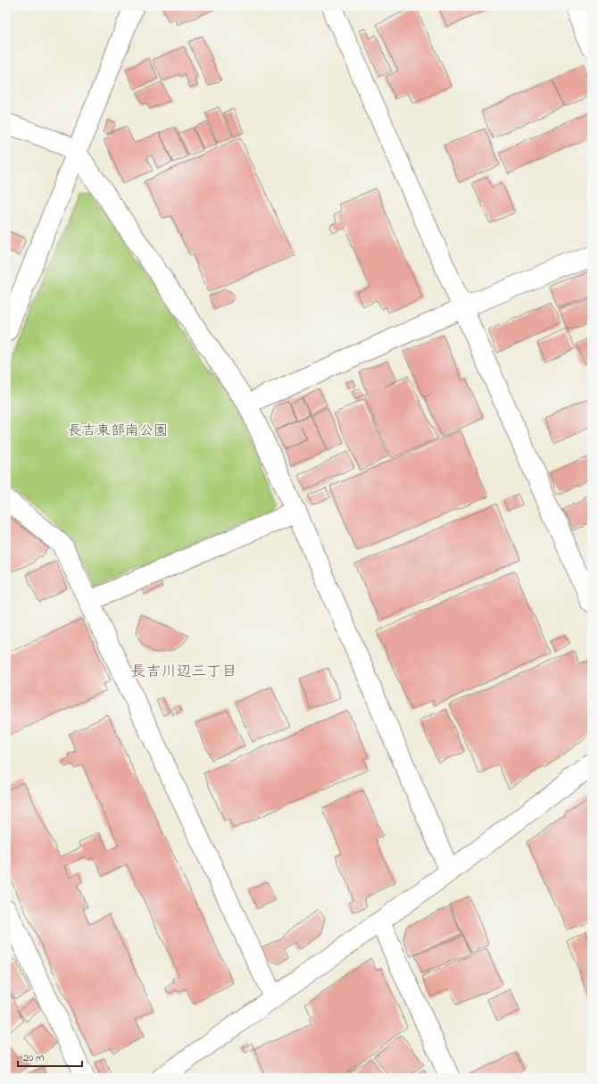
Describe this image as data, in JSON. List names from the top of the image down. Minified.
{"districts":["長吉川辺三丁目"],"parks":["長吉東部南公園"],"scale_bar":"20 m"}
